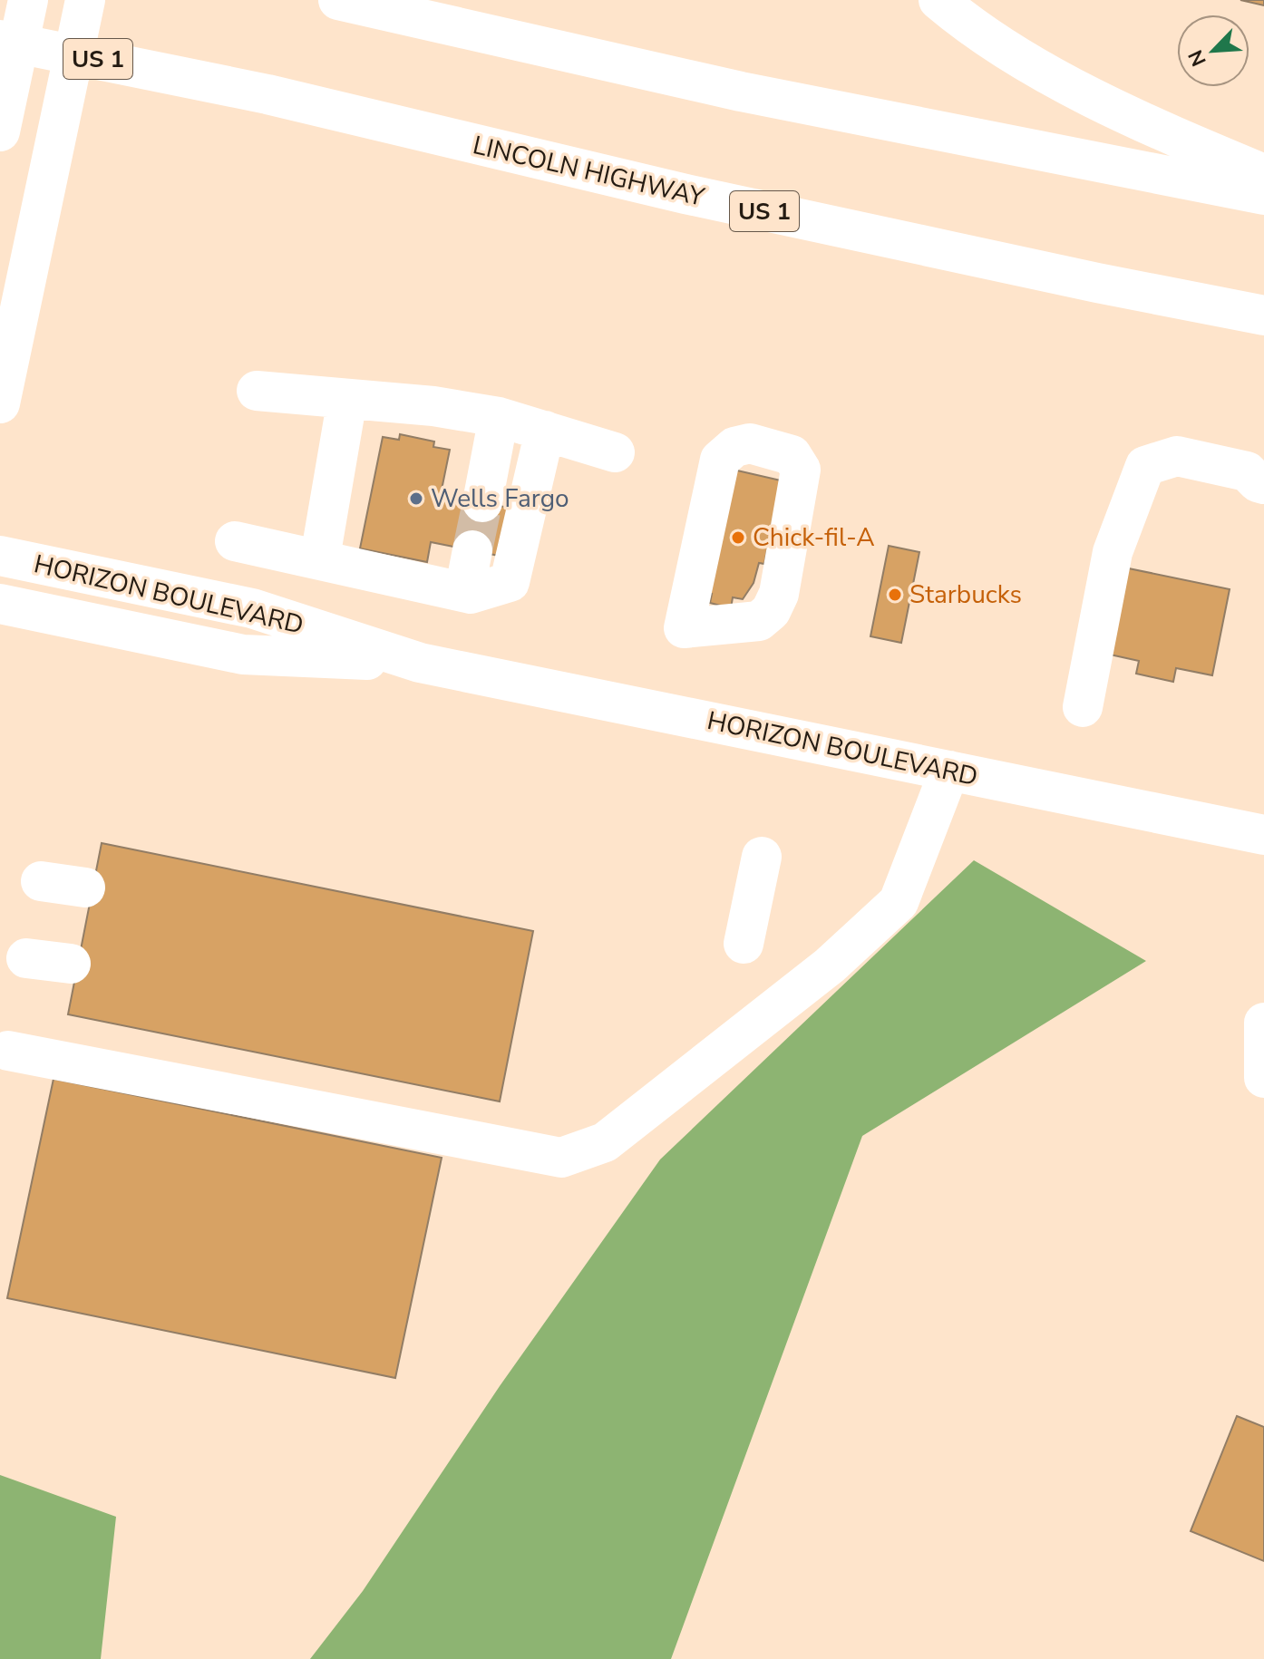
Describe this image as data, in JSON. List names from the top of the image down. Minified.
{"streets":{"main road":["US 1","LINCOLN HIGHWAY","HORIZON BOULEVARD"]},"places":["Wells Fargo","Chick-fil-A","Starbucks"],"north":"bottom left"}
